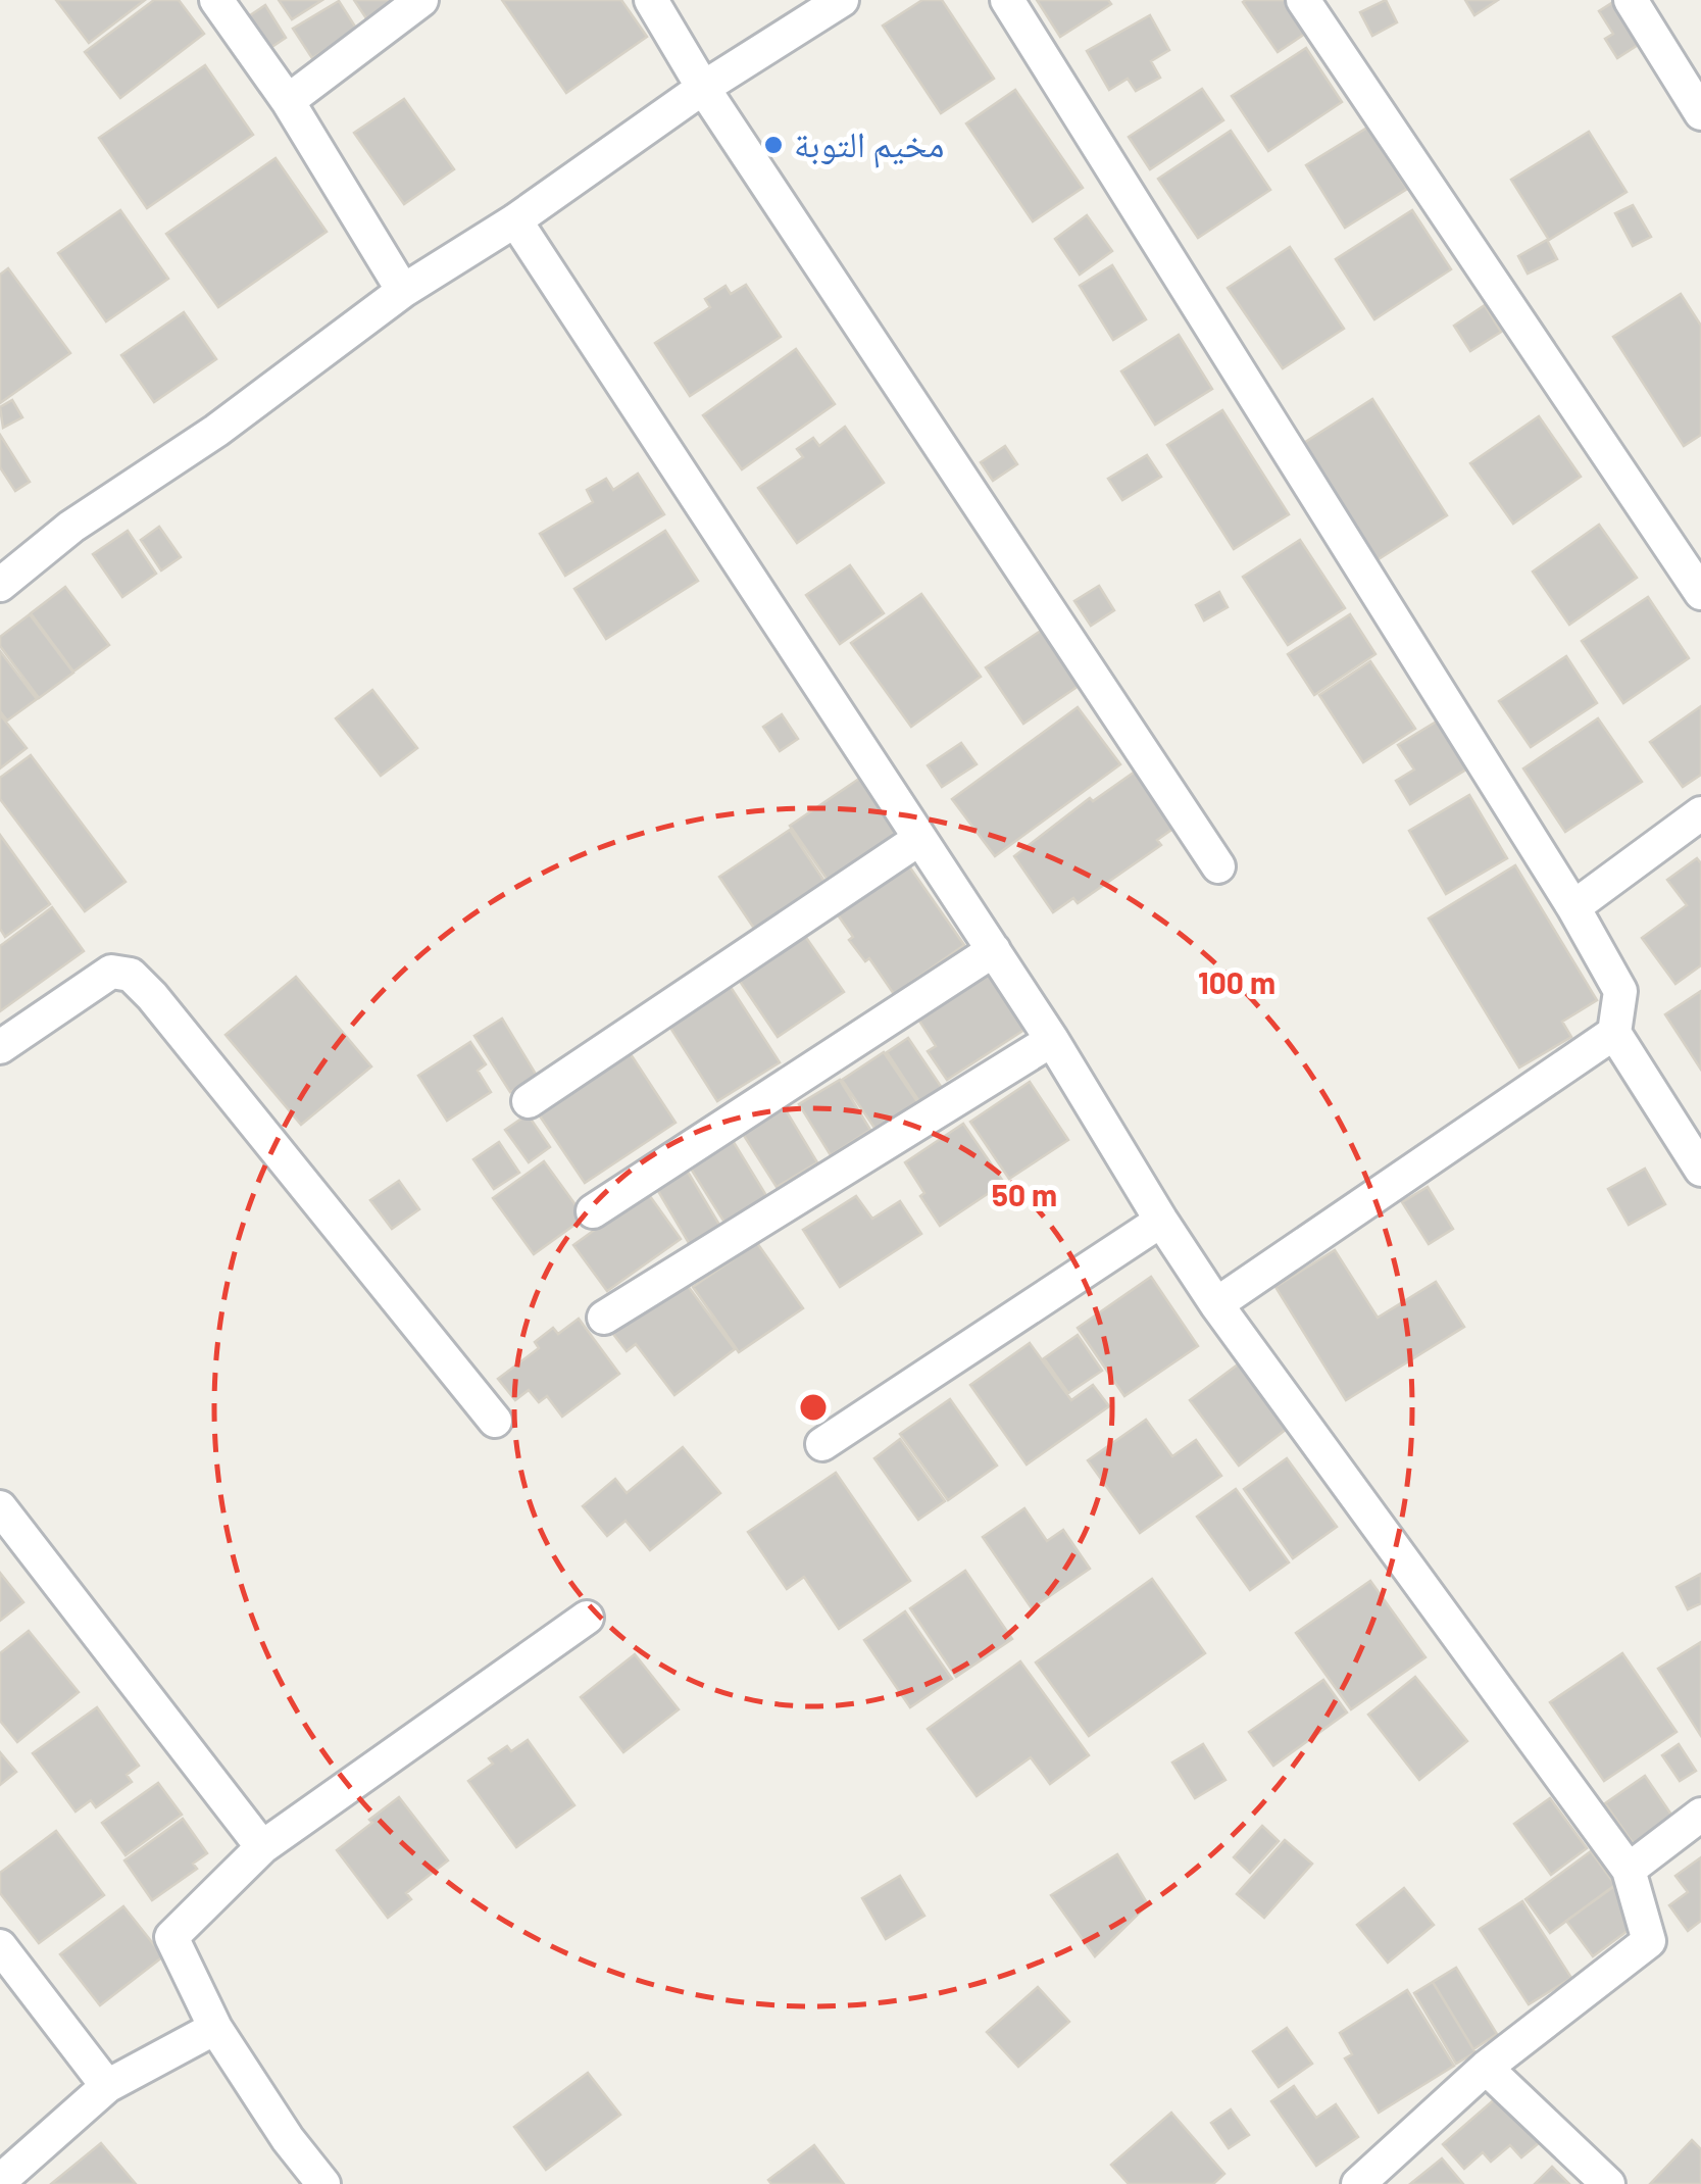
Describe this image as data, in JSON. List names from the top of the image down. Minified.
{"places":["مخيم التوبة"],"rings":["100 m","50 m"]}
